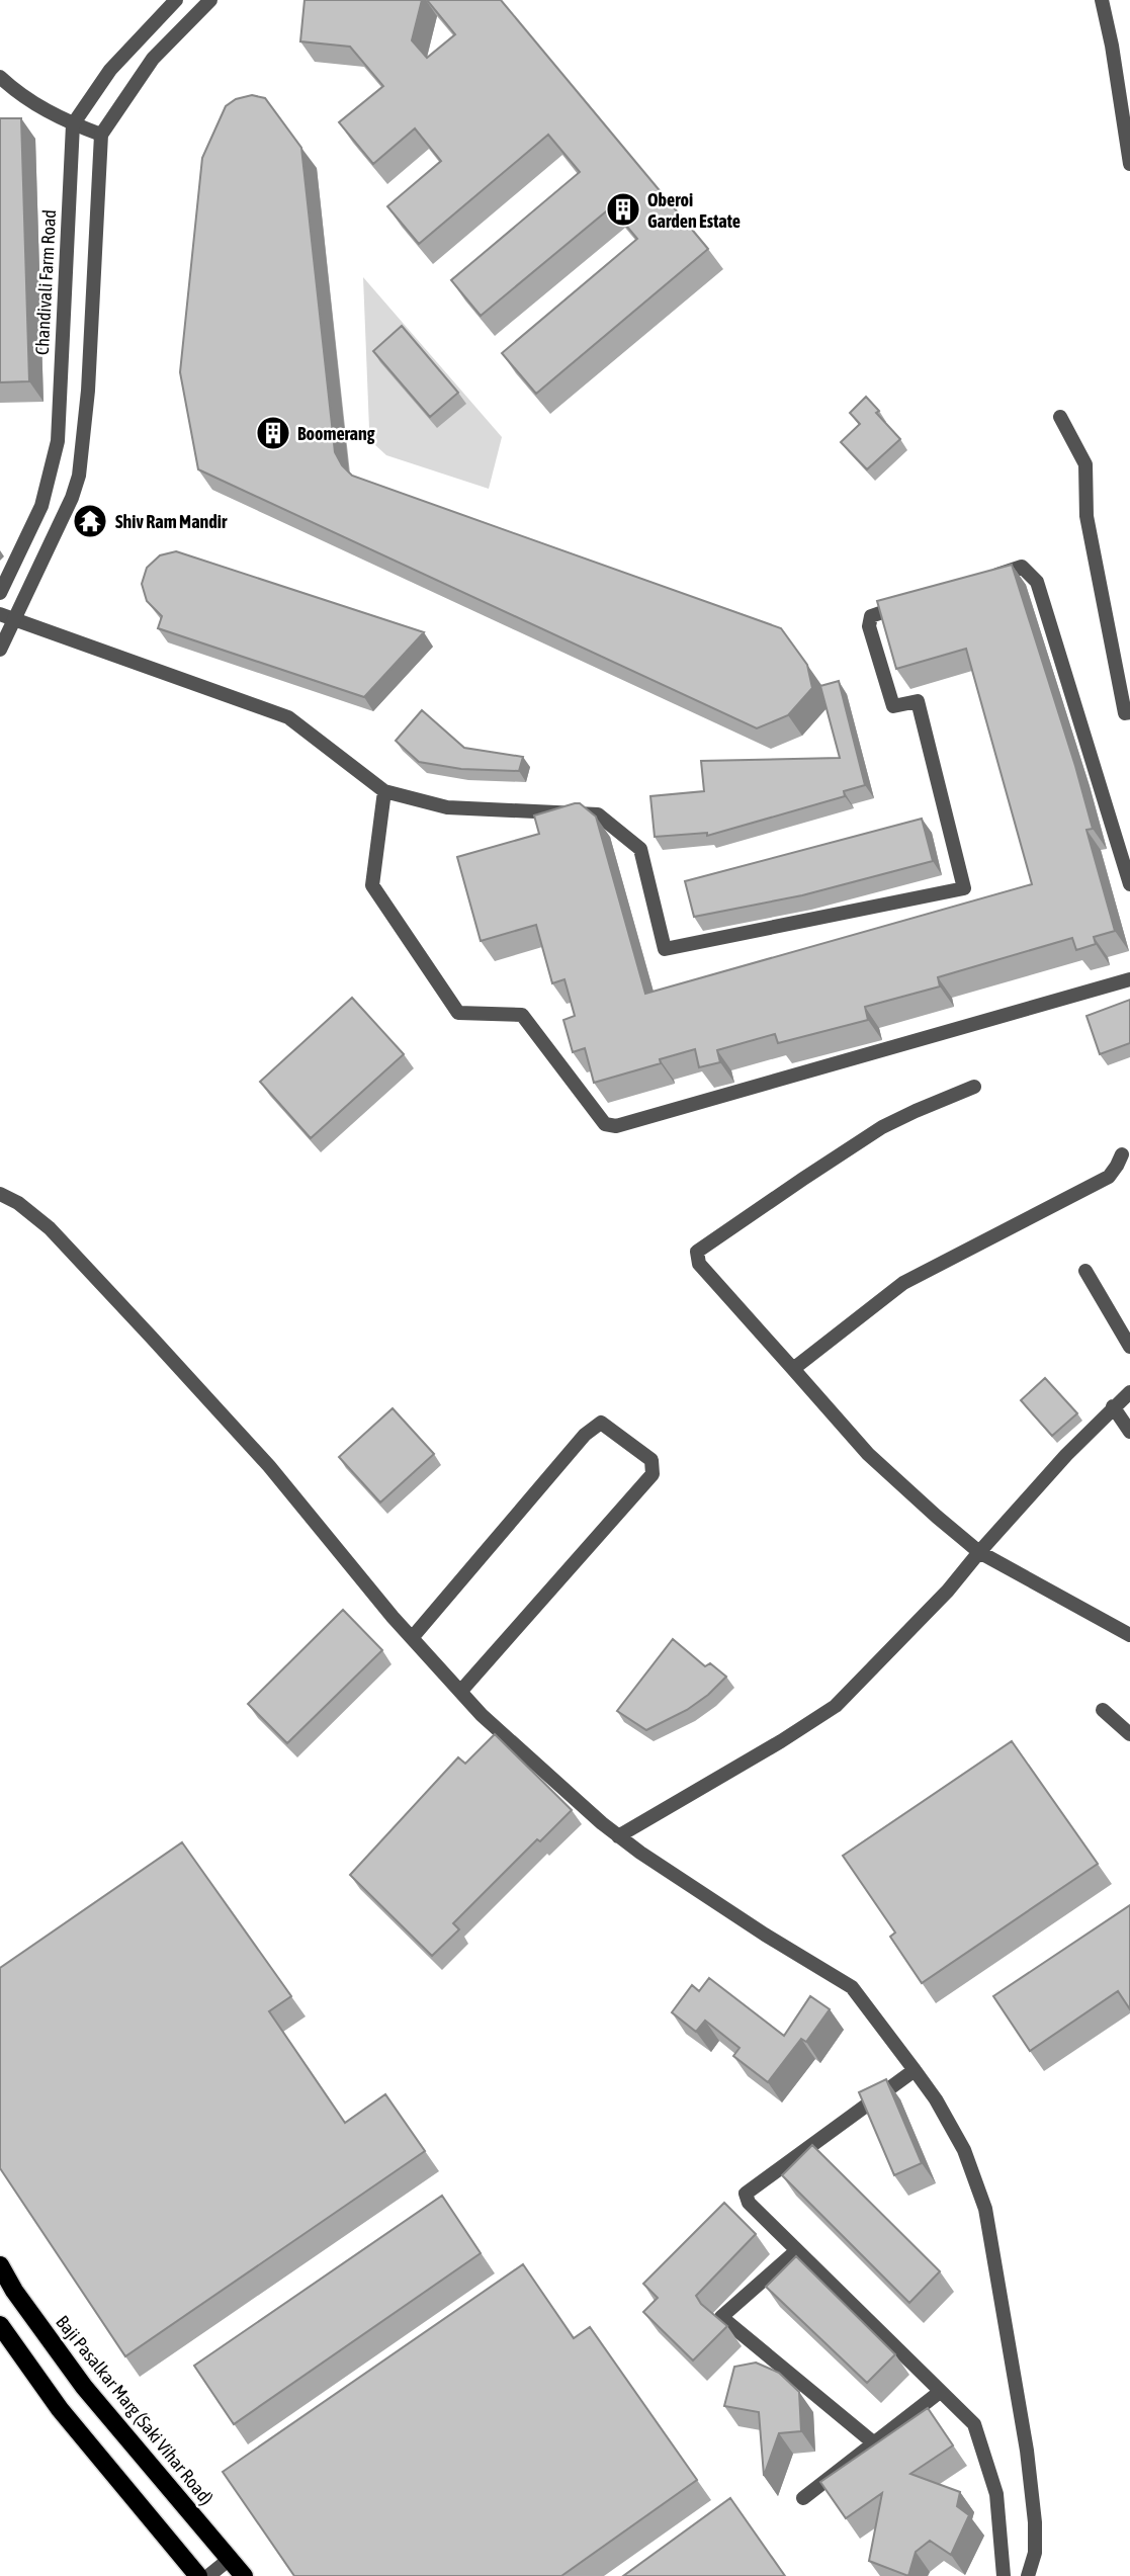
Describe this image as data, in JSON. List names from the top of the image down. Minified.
{"streets":{"main road":["Baji Pasalkar Marg (Saki Vihar Road)"],"street":["Chandivali Farm Road"]},"places":{"building":["Oberoi Garden Estate","Boomerang"],"temple":["Shiv Ram Mandir"]}}
